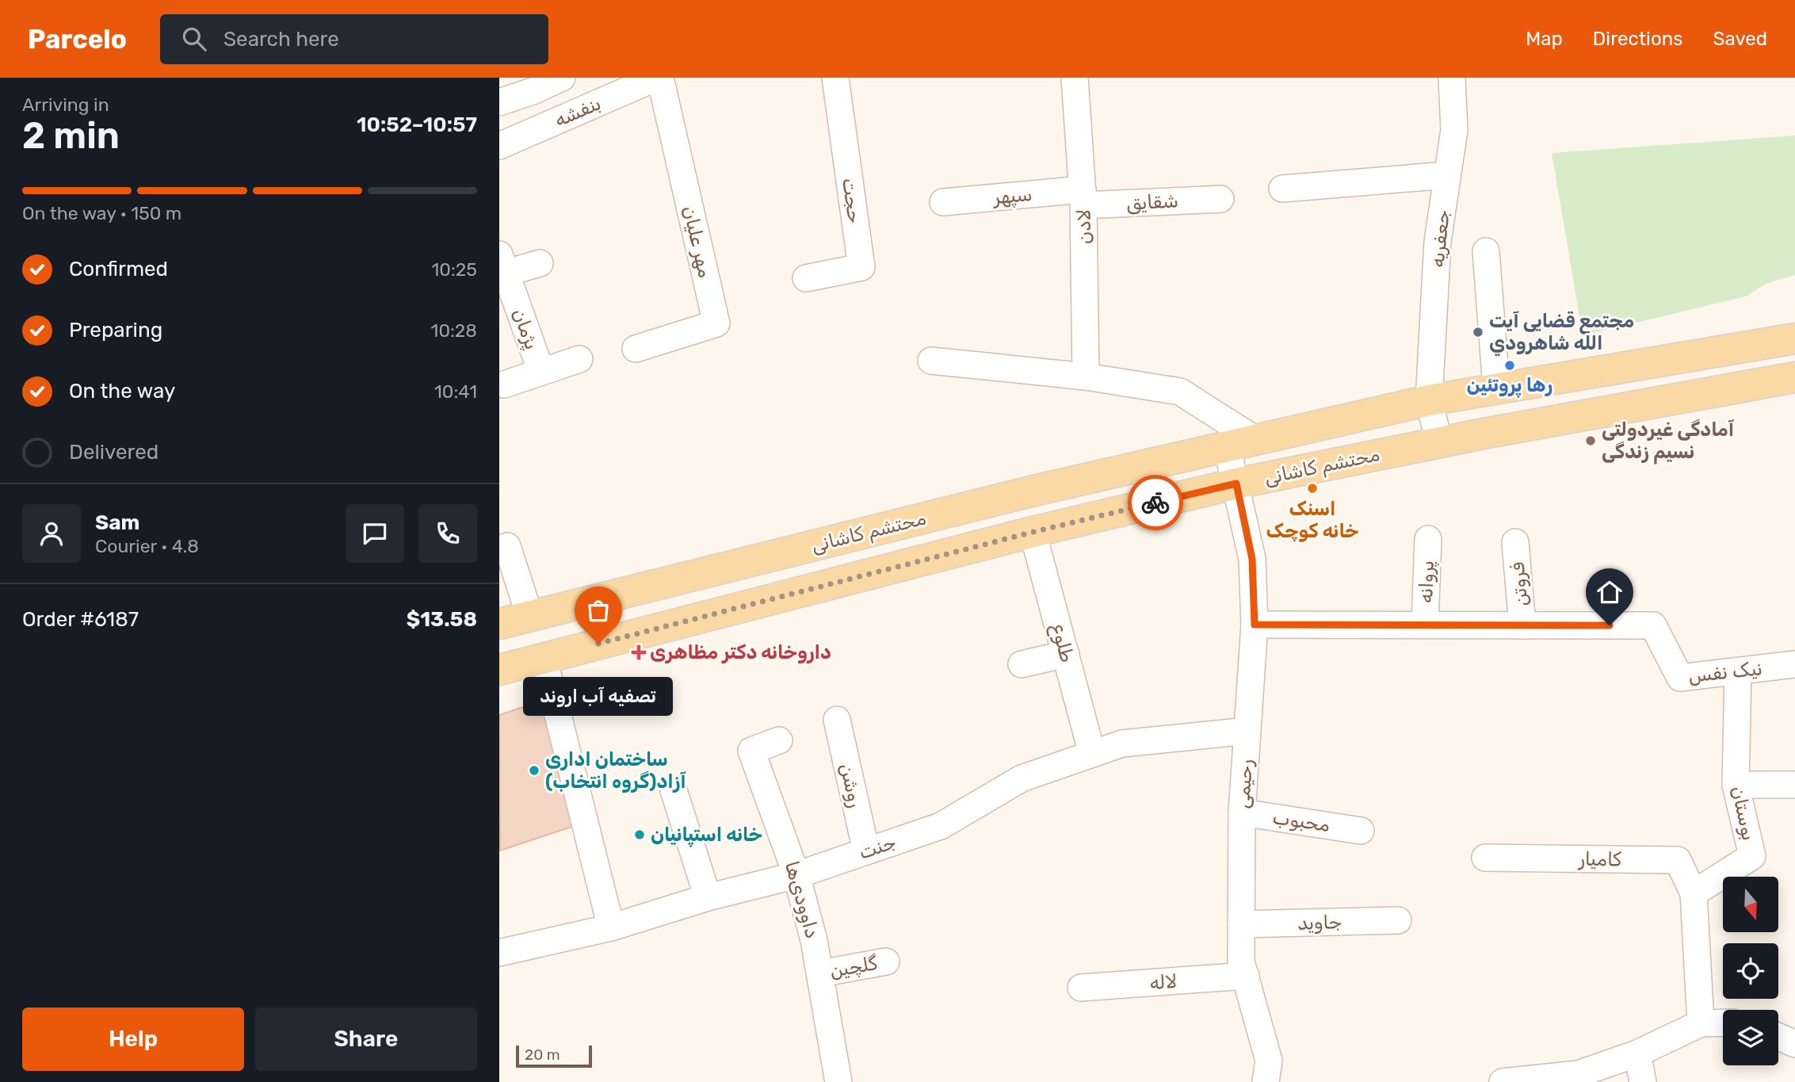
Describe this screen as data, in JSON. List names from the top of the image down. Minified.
{"streets":{"main road":["محتشم کاشانی"],"street":["بنفشه","سپهر","حجت","شقایق","لادن","جعفریه","مهر علیان","پژمان","پروانه","فروتن","طلوع","نیک نفس","رحیمی","روشن","بوستان","محبوب","جنت","کامیار","داوودی‌ها","جاوید","گلچین","لاله"]},"crossings":[["بنفشه","مهر علیان"],["سپهر","شقایق"],["سپهر","لادن"],["شقایق","لادن"],["جعفریه","محتشم کاشانی"],["محتشم کاشانی","طلوع"],["محتشم کاشانی","رحیمی"],["پروانه","نیک نفس"],["فروتن","نیک نفس"],["طلوع","جنت"],["نیک نفس","رحیمی"],["نیک نفس","بوستان"],["رحیمی","محبوب"],["رحیمی","جنت"],["رحیمی","جاوید"],["رحیمی","لاله"],["روشن","جنت"],["بوستان","کامیار"],["جنت","داوودی‌ها"],["داوودی‌ها","گلچین"]],"places":{"other":["مجتمع قضایی آیت الله شاهرودي","رها پروتئین","آمادگی غیردولتی نسیم زندگی","اسنک خانه کوچک","تصفیه آب اروند","ساختمان اداری آزاد(گروه انتخاب)","خانه استپانیان"],"health":["داروخانه دکتر مظاهری"]},"scale_bar":"20 m","north":"bottom","page":{"header":"Parcelo","search":"Search here","nav":["Map","Directions","Saved"],"heading":["2 min","Arriving in","10:52–10:57"],"panel":["Sam","Courier · 4.8","Order #6187","$13.58"],"bar":"On the way · 150 m","list":[["Confirmed","10:25"],["Preparing","10:28"],["On the way","10:41"],"Delivered"],"bubble":"تصفیه آب اروند","buttons":["Help","Share"],"scale":"20 m"}}
